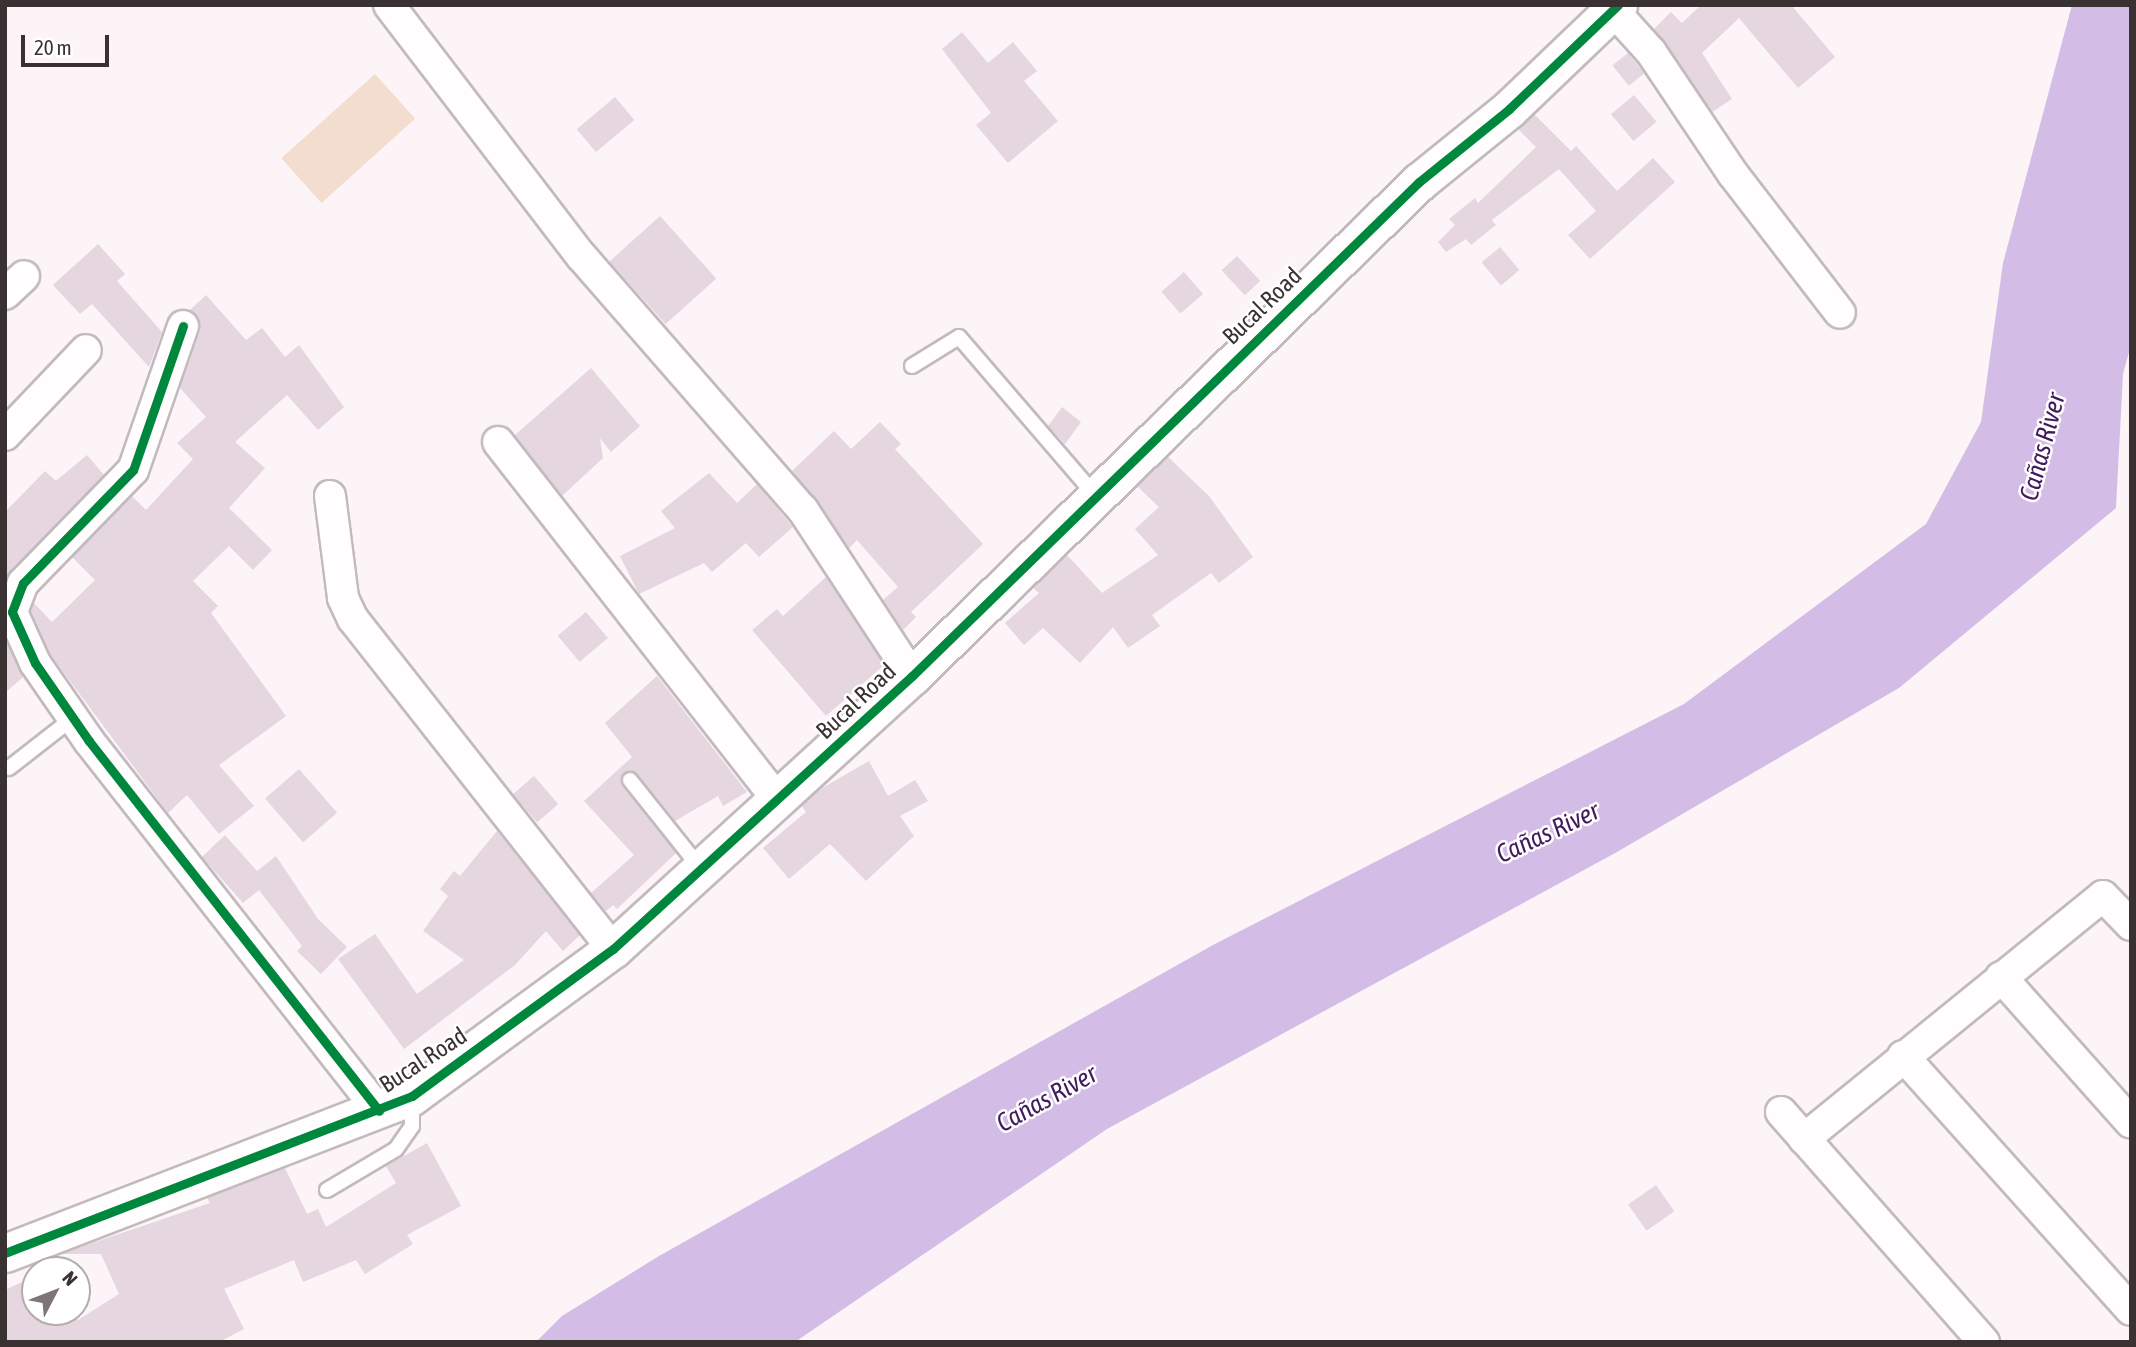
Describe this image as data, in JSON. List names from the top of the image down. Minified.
{"streets":{"street":["Bucal Road"]},"water":["Cañas River"],"scale_bar":"20 m","north":"top right"}
